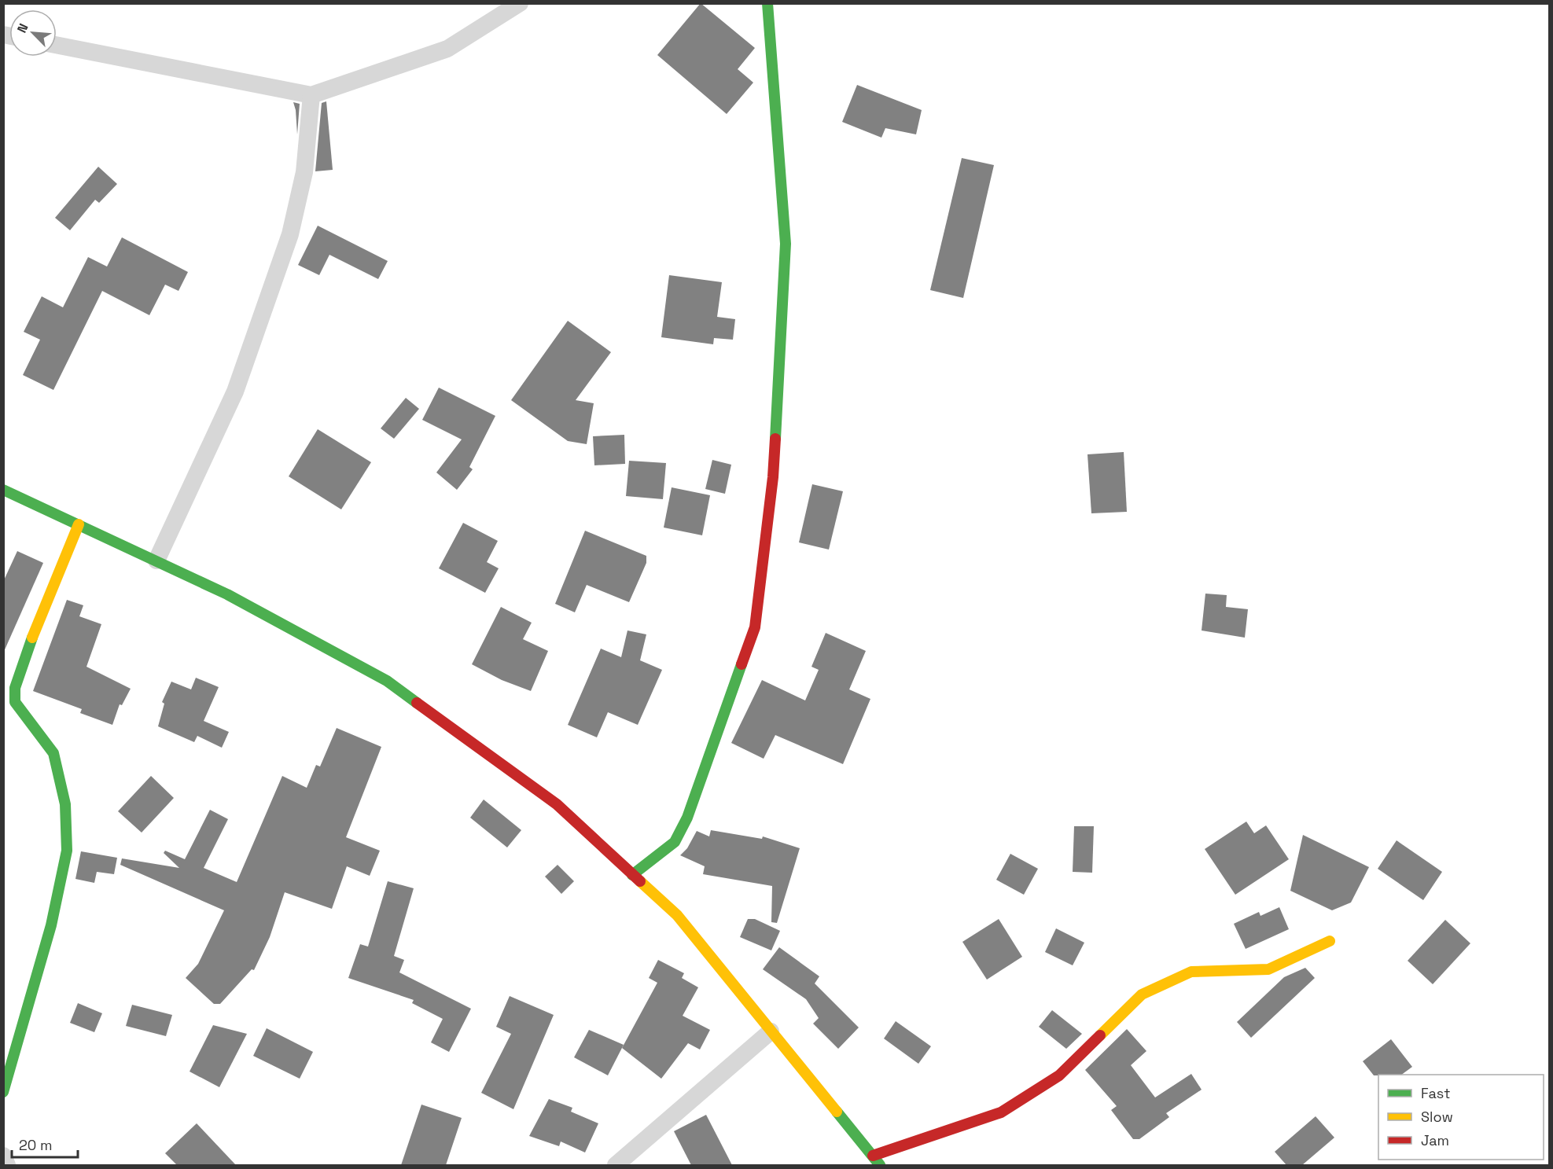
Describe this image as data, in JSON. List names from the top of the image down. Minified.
{"legend":["Fast","Slow","Jam"],"scale_bar":"20 m","north":"top left"}
